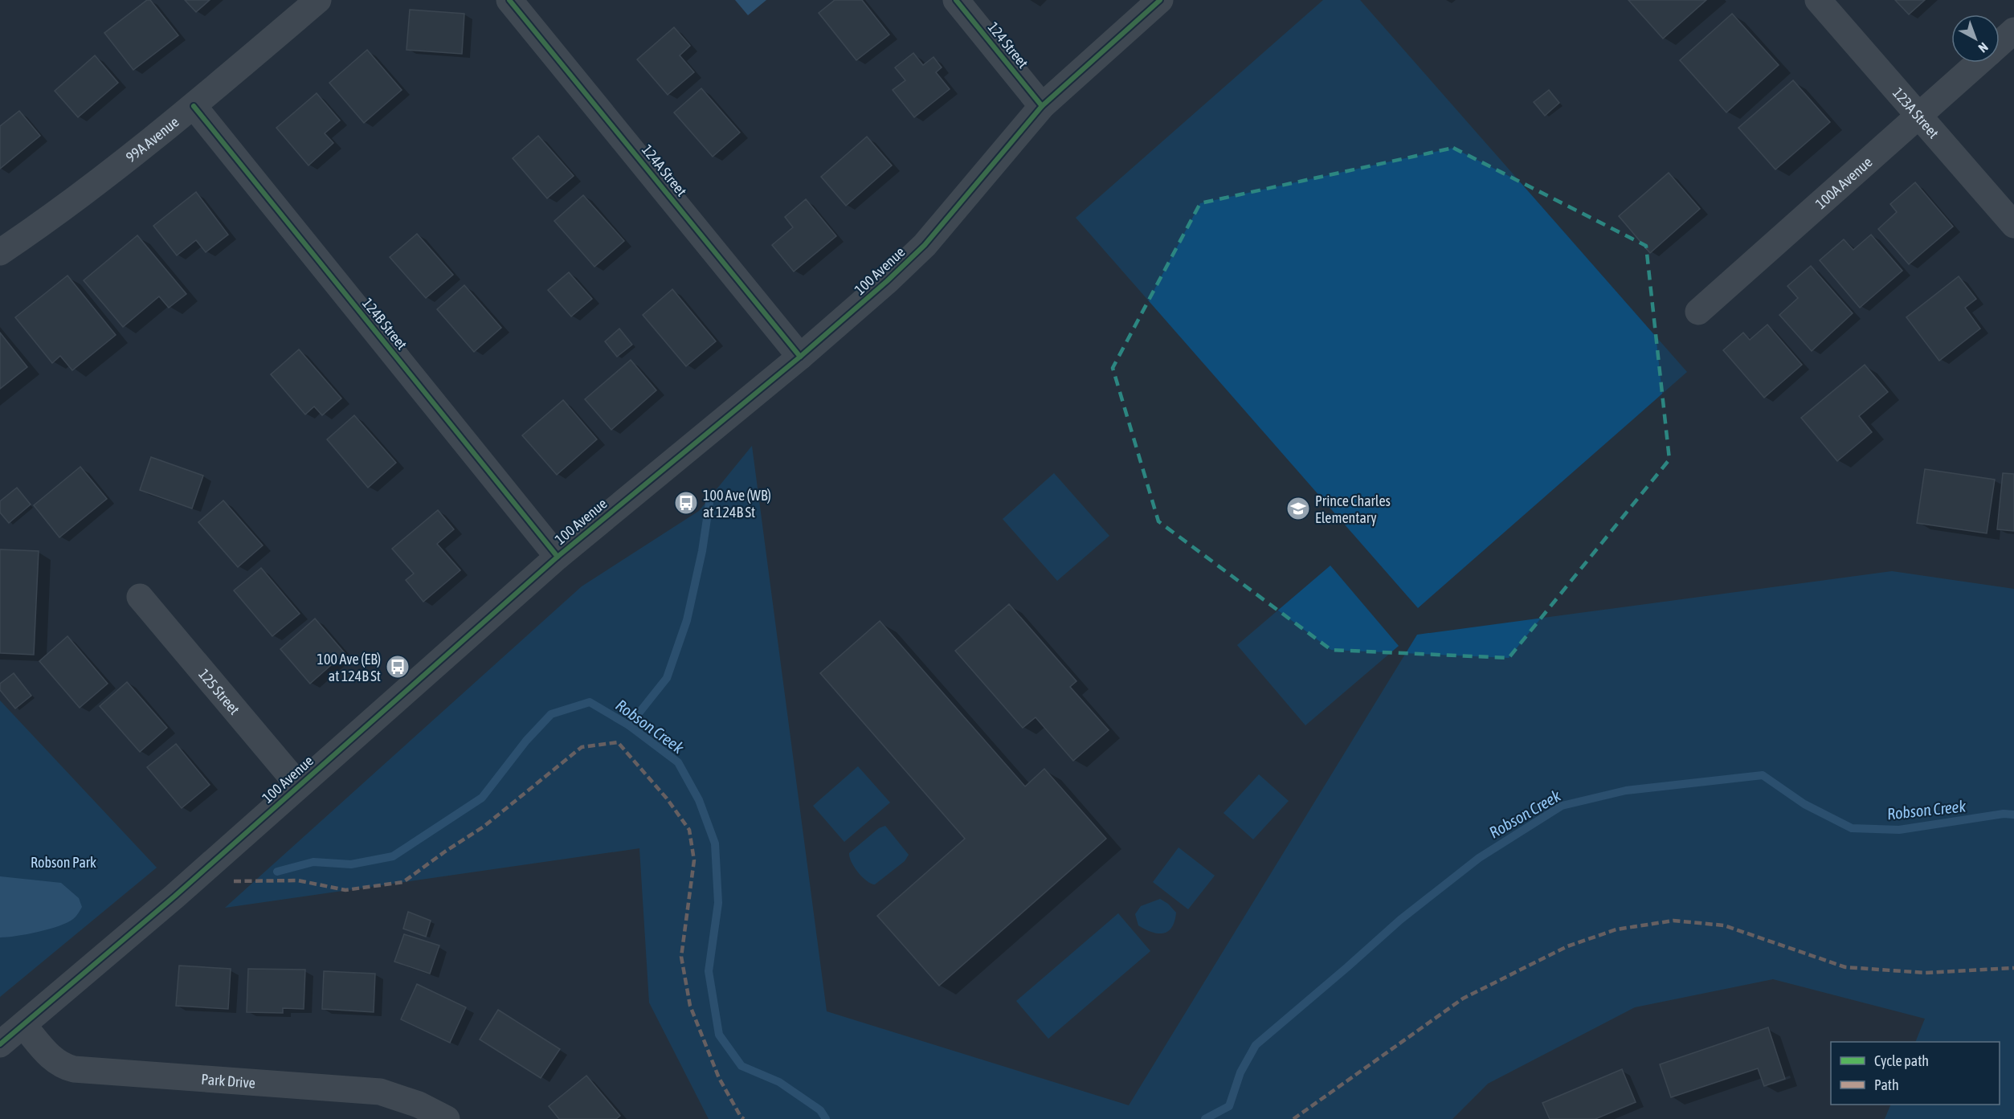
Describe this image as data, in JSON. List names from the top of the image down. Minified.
{"streets":{"street":["124 Street","123A Street","99A Avenue","124A Street","100A Avenue","100 Avenue","124B Street","125 Street","Park Drive"]},"crossings":[["124 Street","100 Avenue"],["123A Street","100A Avenue"],["99A Avenue","124B Street"],["124A Street","100 Avenue"],["100 Avenue","124B Street"],["100 Avenue","125 Street"],["100 Avenue","Park Drive"]],"water":["Robson Creek"],"parks":["Robson Park"],"places":{"bus stop":["100 Ave (WB) at 124B St","100 Ave (EB) at 124B St"],"school or university":["Prince Charles Elementary"]},"legend":["Cycle path","Path"],"north":"bottom right"}
